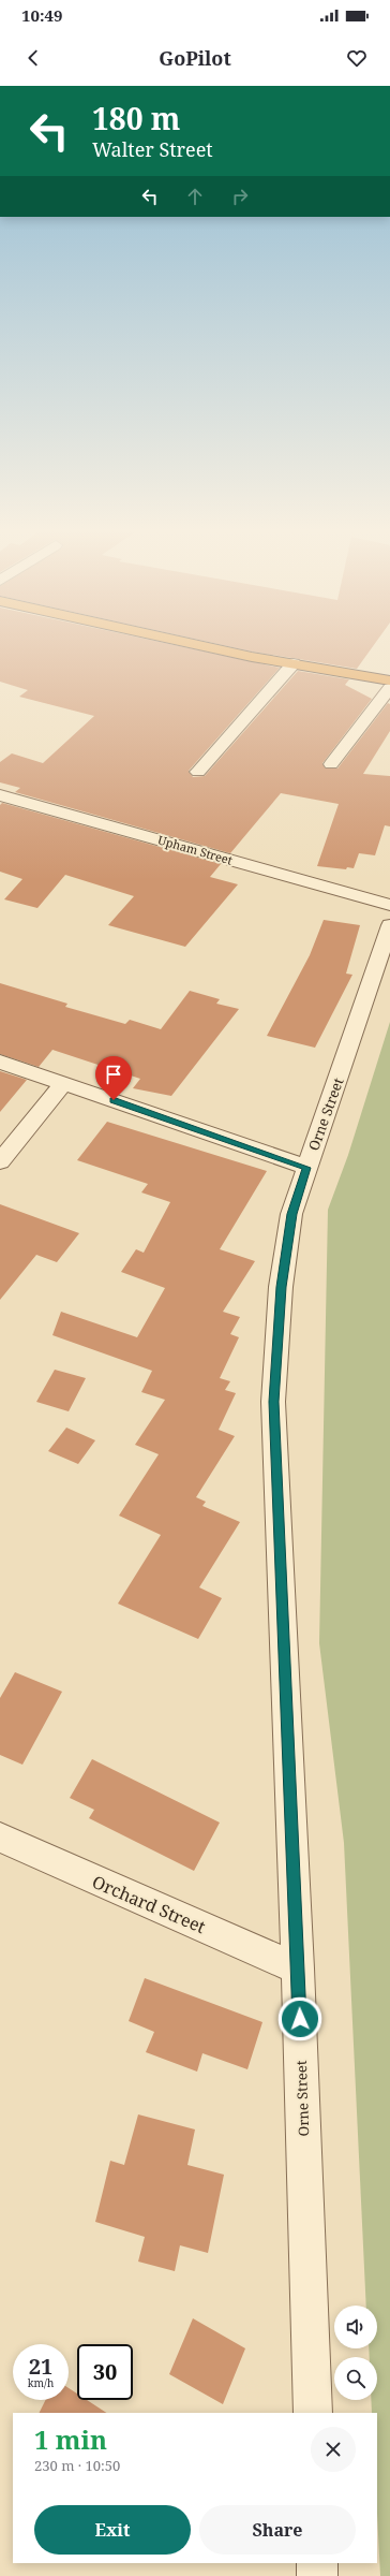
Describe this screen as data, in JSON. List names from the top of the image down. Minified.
{"streets":{"street":["Upham Street","Orne Street","Orchard Street"]},"crossings":[["Orne Street","Orchard Street"]],"page":{"status":"10:49","header":"GoPilot","turn":["180 m","Walter Street"],"speed":"21 km/h","limit":"30","heading":["1 min","230 m · 10:50"],"buttons":["Exit","Share"]}}
